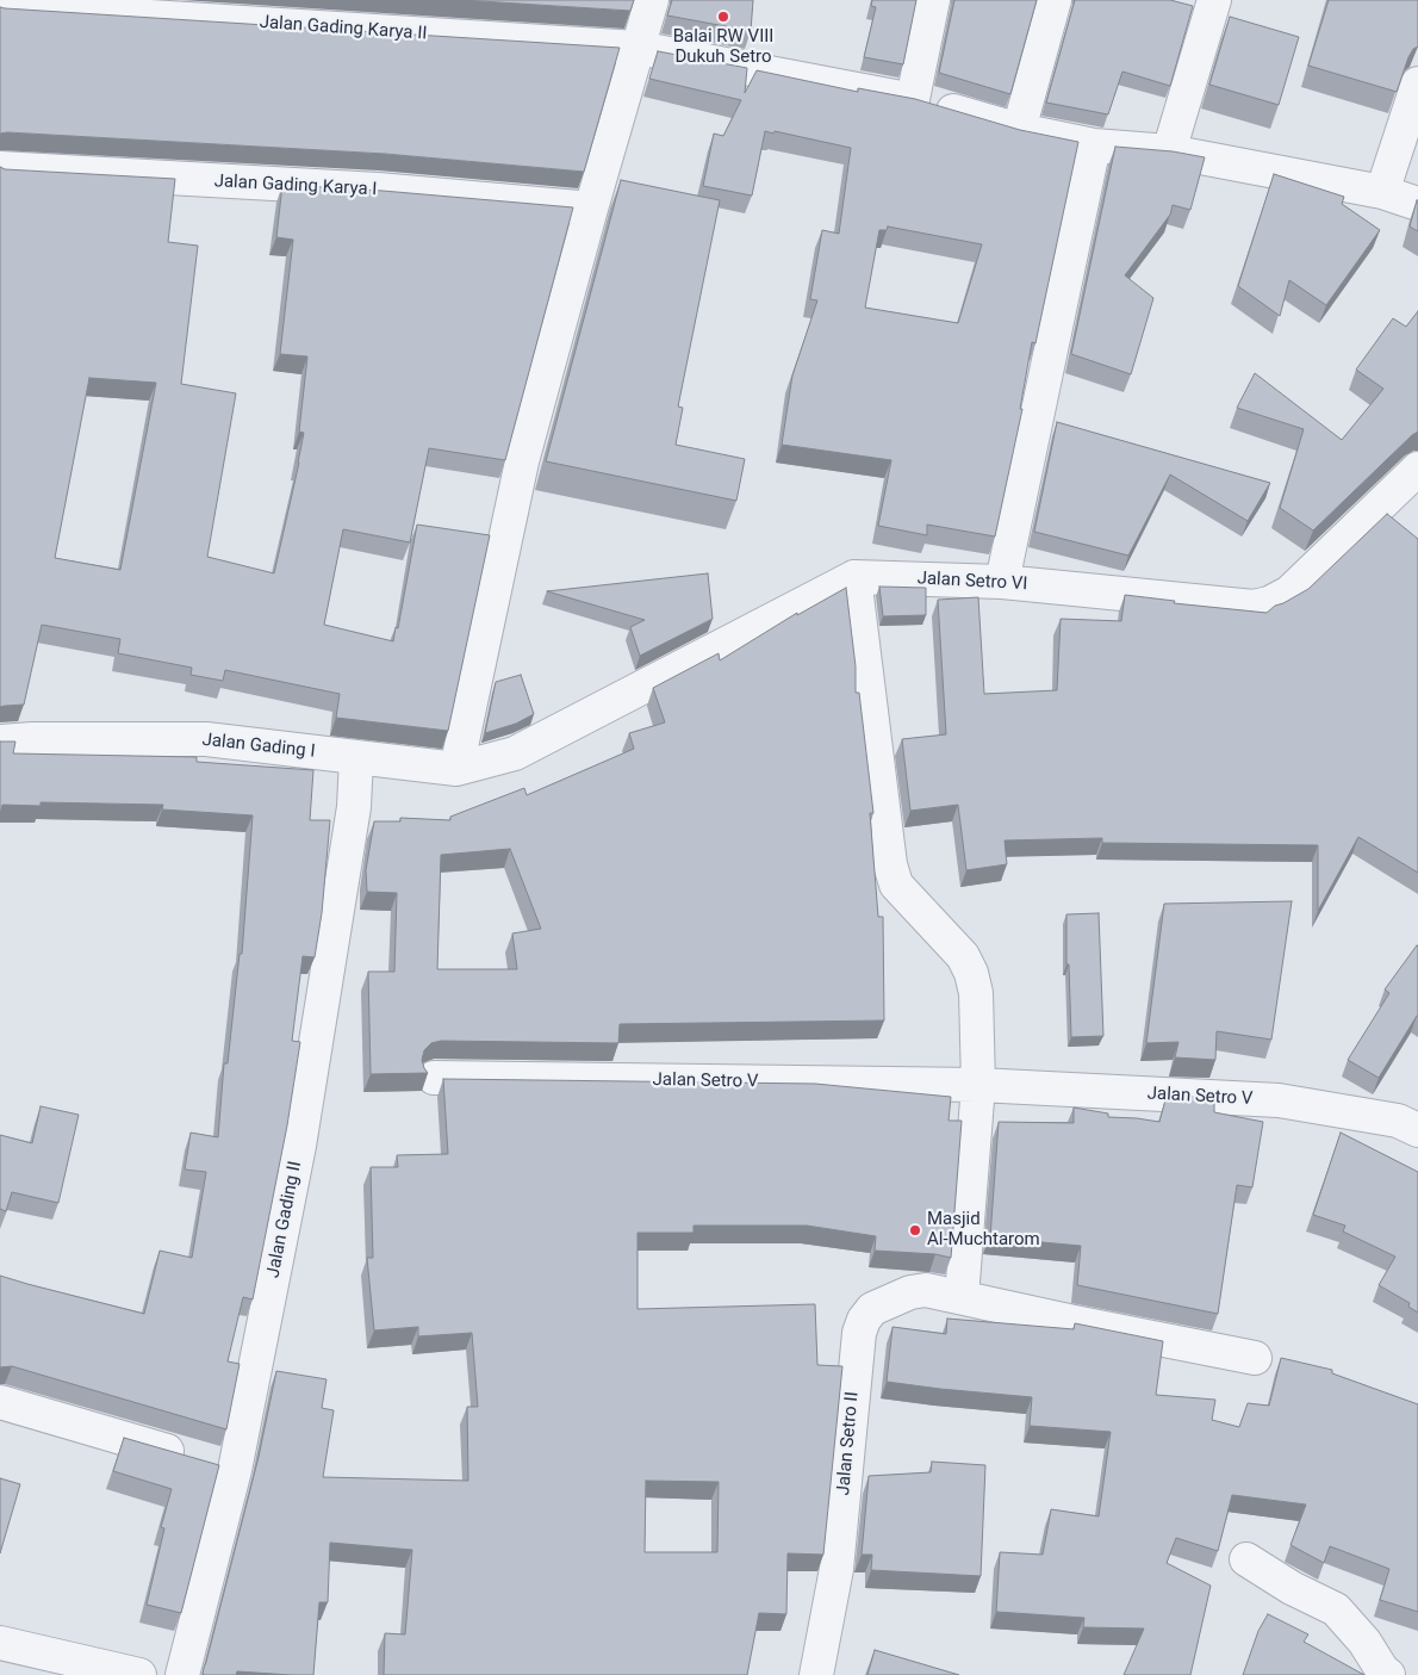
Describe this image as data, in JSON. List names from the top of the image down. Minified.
{"streets":{"street":["Jalan Gading Karya II","Jalan Gading Karya I","Jalan Setro VI","Jalan Gading I","Jalan Setro V","Jalan Gading II","Jalan Setro II"]},"crossings":[["Jalan Setro VI","Jalan Gading I"],["Jalan Gading I","Jalan Gading II"]],"places":["Balai RW VIII Dukuh Setro","Masjid Al-Muchtarom"]}
